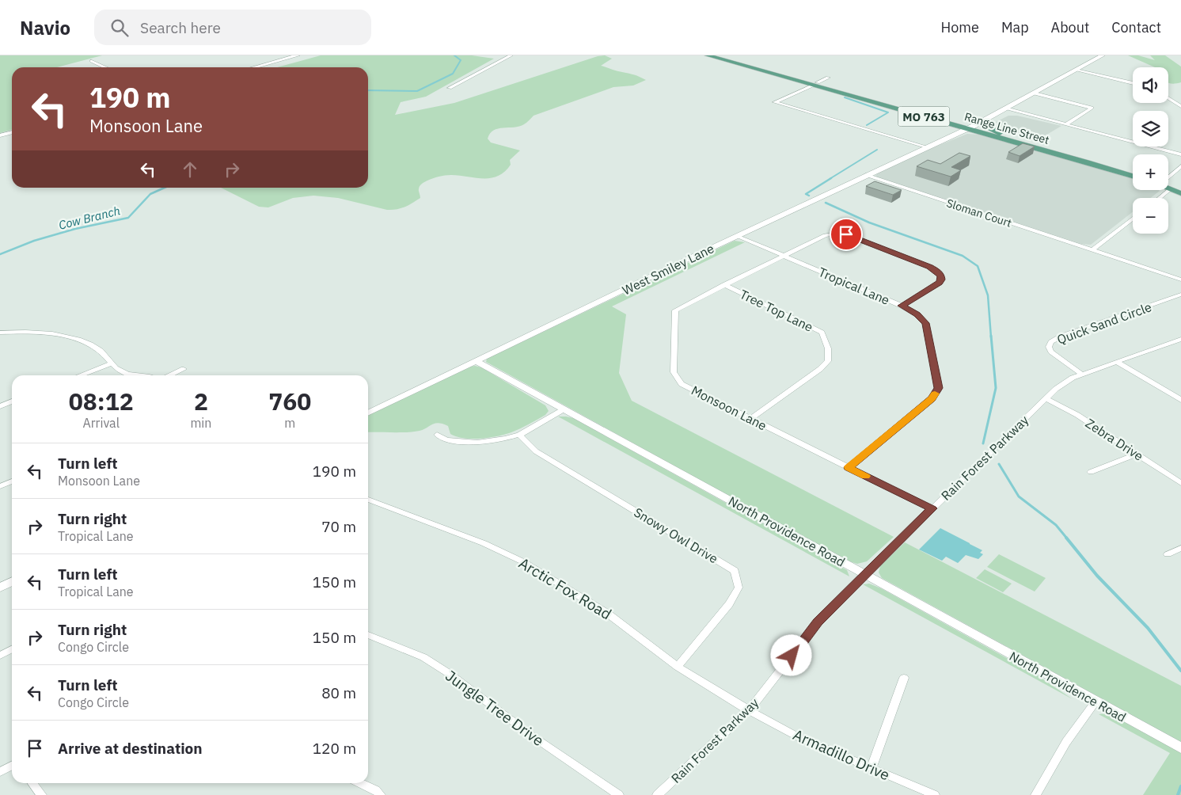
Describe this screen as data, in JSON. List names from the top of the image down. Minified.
{"streets":{"main road":["MO 763","Range Line Street"],"street":["Sloman Court","West Smiley Lane","Tropical Lane","Tree Top Lane","Quick Sand Circle","Monsoon Lane","Zebra Drive","Rain Forest Parkway","North Providence Road","Snowy Owl Drive","Arctic Fox Road","Jungle Tree Drive","Armadillo Drive"]},"crossings":[["Range Line Street","West Smiley Lane"],["Sloman Court","West Smiley Lane"],["West Smiley Lane","Tropical Lane"],["West Smiley Lane","North Providence Road"],["Tropical Lane","Monsoon Lane"],["Tree Top Lane","Monsoon Lane"],["Quick Sand Circle","Rain Forest Parkway"],["Monsoon Lane","Rain Forest Parkway"],["Zebra Drive","Rain Forest Parkway"],["Rain Forest Parkway","North Providence Road"],["Rain Forest Parkway","Arctic Fox Road"],["Rain Forest Parkway","Armadillo Drive"],["Snowy Owl Drive","Arctic Fox Road"],["Arctic Fox Road","Armadillo Drive"]],"water":["Cow Branch"],"page":{"header":"Navio","search":"Search here","nav":["Home","Map","About","Contact"],"map_buttons":["+","−"],"turn":["190 m","Monsoon Lane"],"eta":["08:12","Arrival","2","min","760","m"],"list":[{"name":"Turn left","note":"Monsoon Lane","value":"190 m"},{"name":"Turn right","note":"Tropical Lane","value":"70 m"},{"name":"Turn left","note":"Tropical Lane","value":"150 m"},{"name":"Turn right","note":"Congo Circle","value":"150 m"},{"name":"Turn left","note":"Congo Circle","value":"80 m"},{"name":"Arrive at destination","value":"120 m"}]}}
